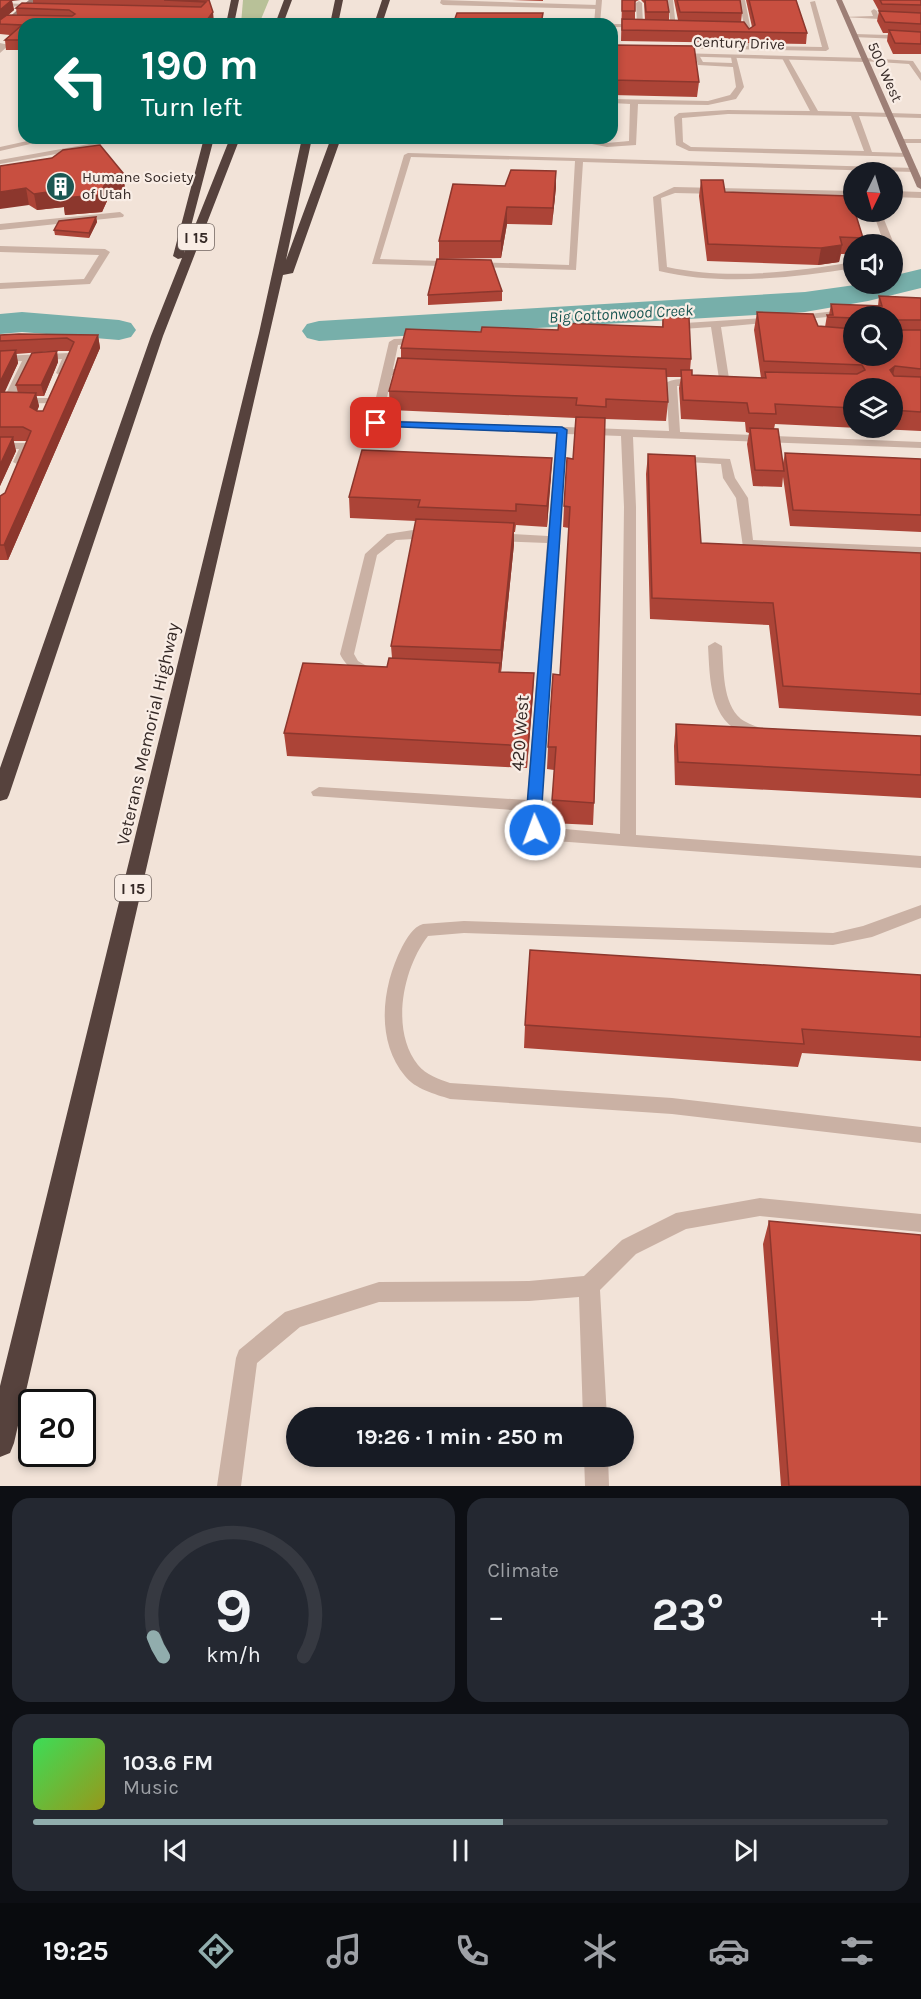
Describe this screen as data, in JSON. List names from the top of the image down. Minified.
{"streets":{"highway":["I 15","Veterans Memorial Highway"],"main road":["500 West"],"street":["Century Drive","420 West"]},"crossings":[["Century Drive","500 West"]],"water":["Big Cottonwood Creek"],"places":{"building":["Humane Society of Utah"]},"north":"bottom","page":{"turn":["190 m","Turn left"],"limit":"20","trip":"19:26 · 1 min · 250 m","tile":"Climate","heat":["−","23°","+"],"song":["103.6 FM","Music"],"tabs":"19:25","gauge":["9","km/h"]}}
